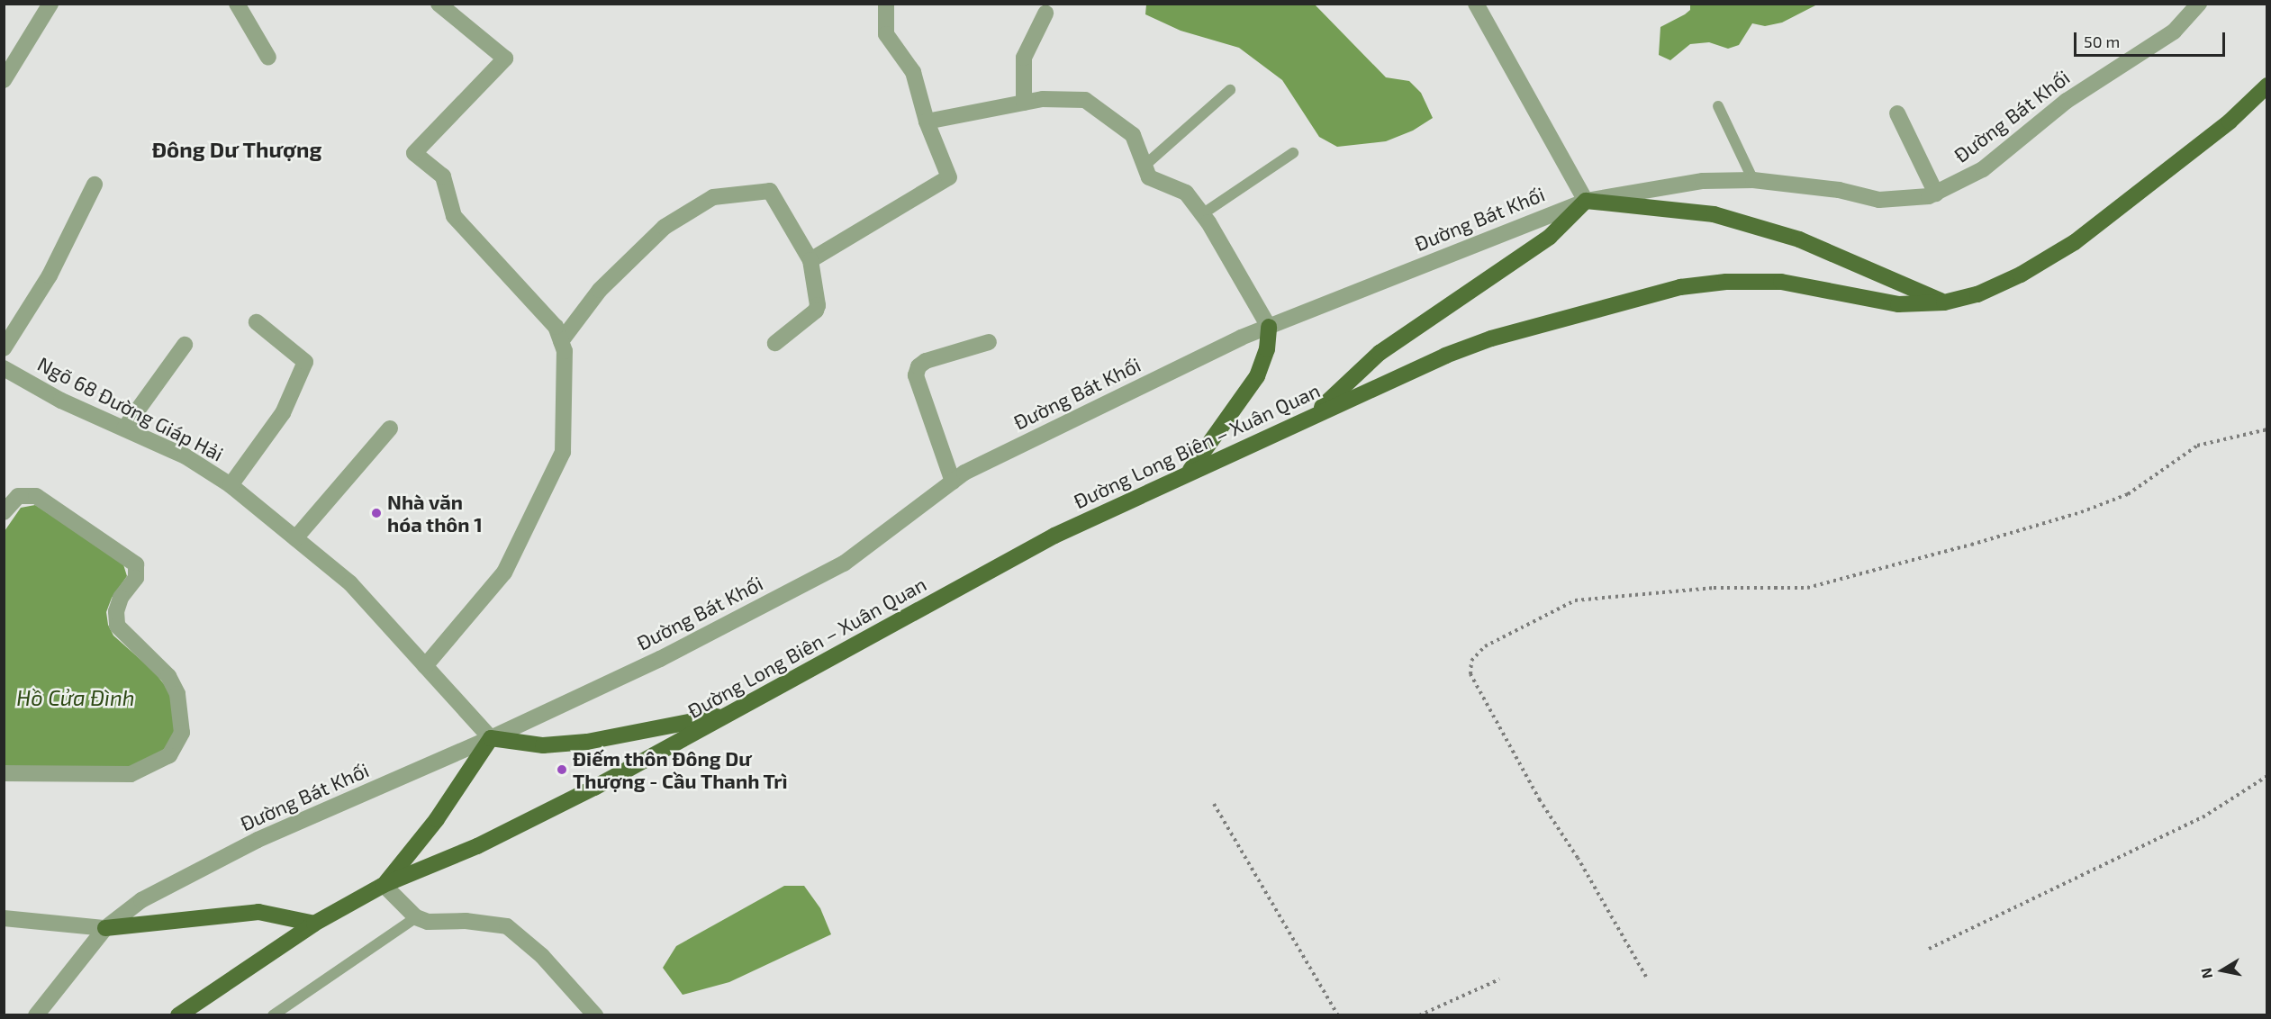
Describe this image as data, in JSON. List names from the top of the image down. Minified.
{"streets":{"main road":["Đường Long Biên – Xuân Quan"],"street":["Đường Bát Khối","Ngõ 68 Đường Giáp Hải"]},"crossings":[["Đường Bát Khối","Ngõ 68 Đường Giáp Hải"]],"districts":["Đông Dư Thượng"],"water":["Hồ Cửa Đình"],"places":["Nhà văn hóa thôn 1","Điếm thôn Đông Dư Thượng - Cầu Thanh Trì"],"scale_bar":"50 m","north":"left"}
